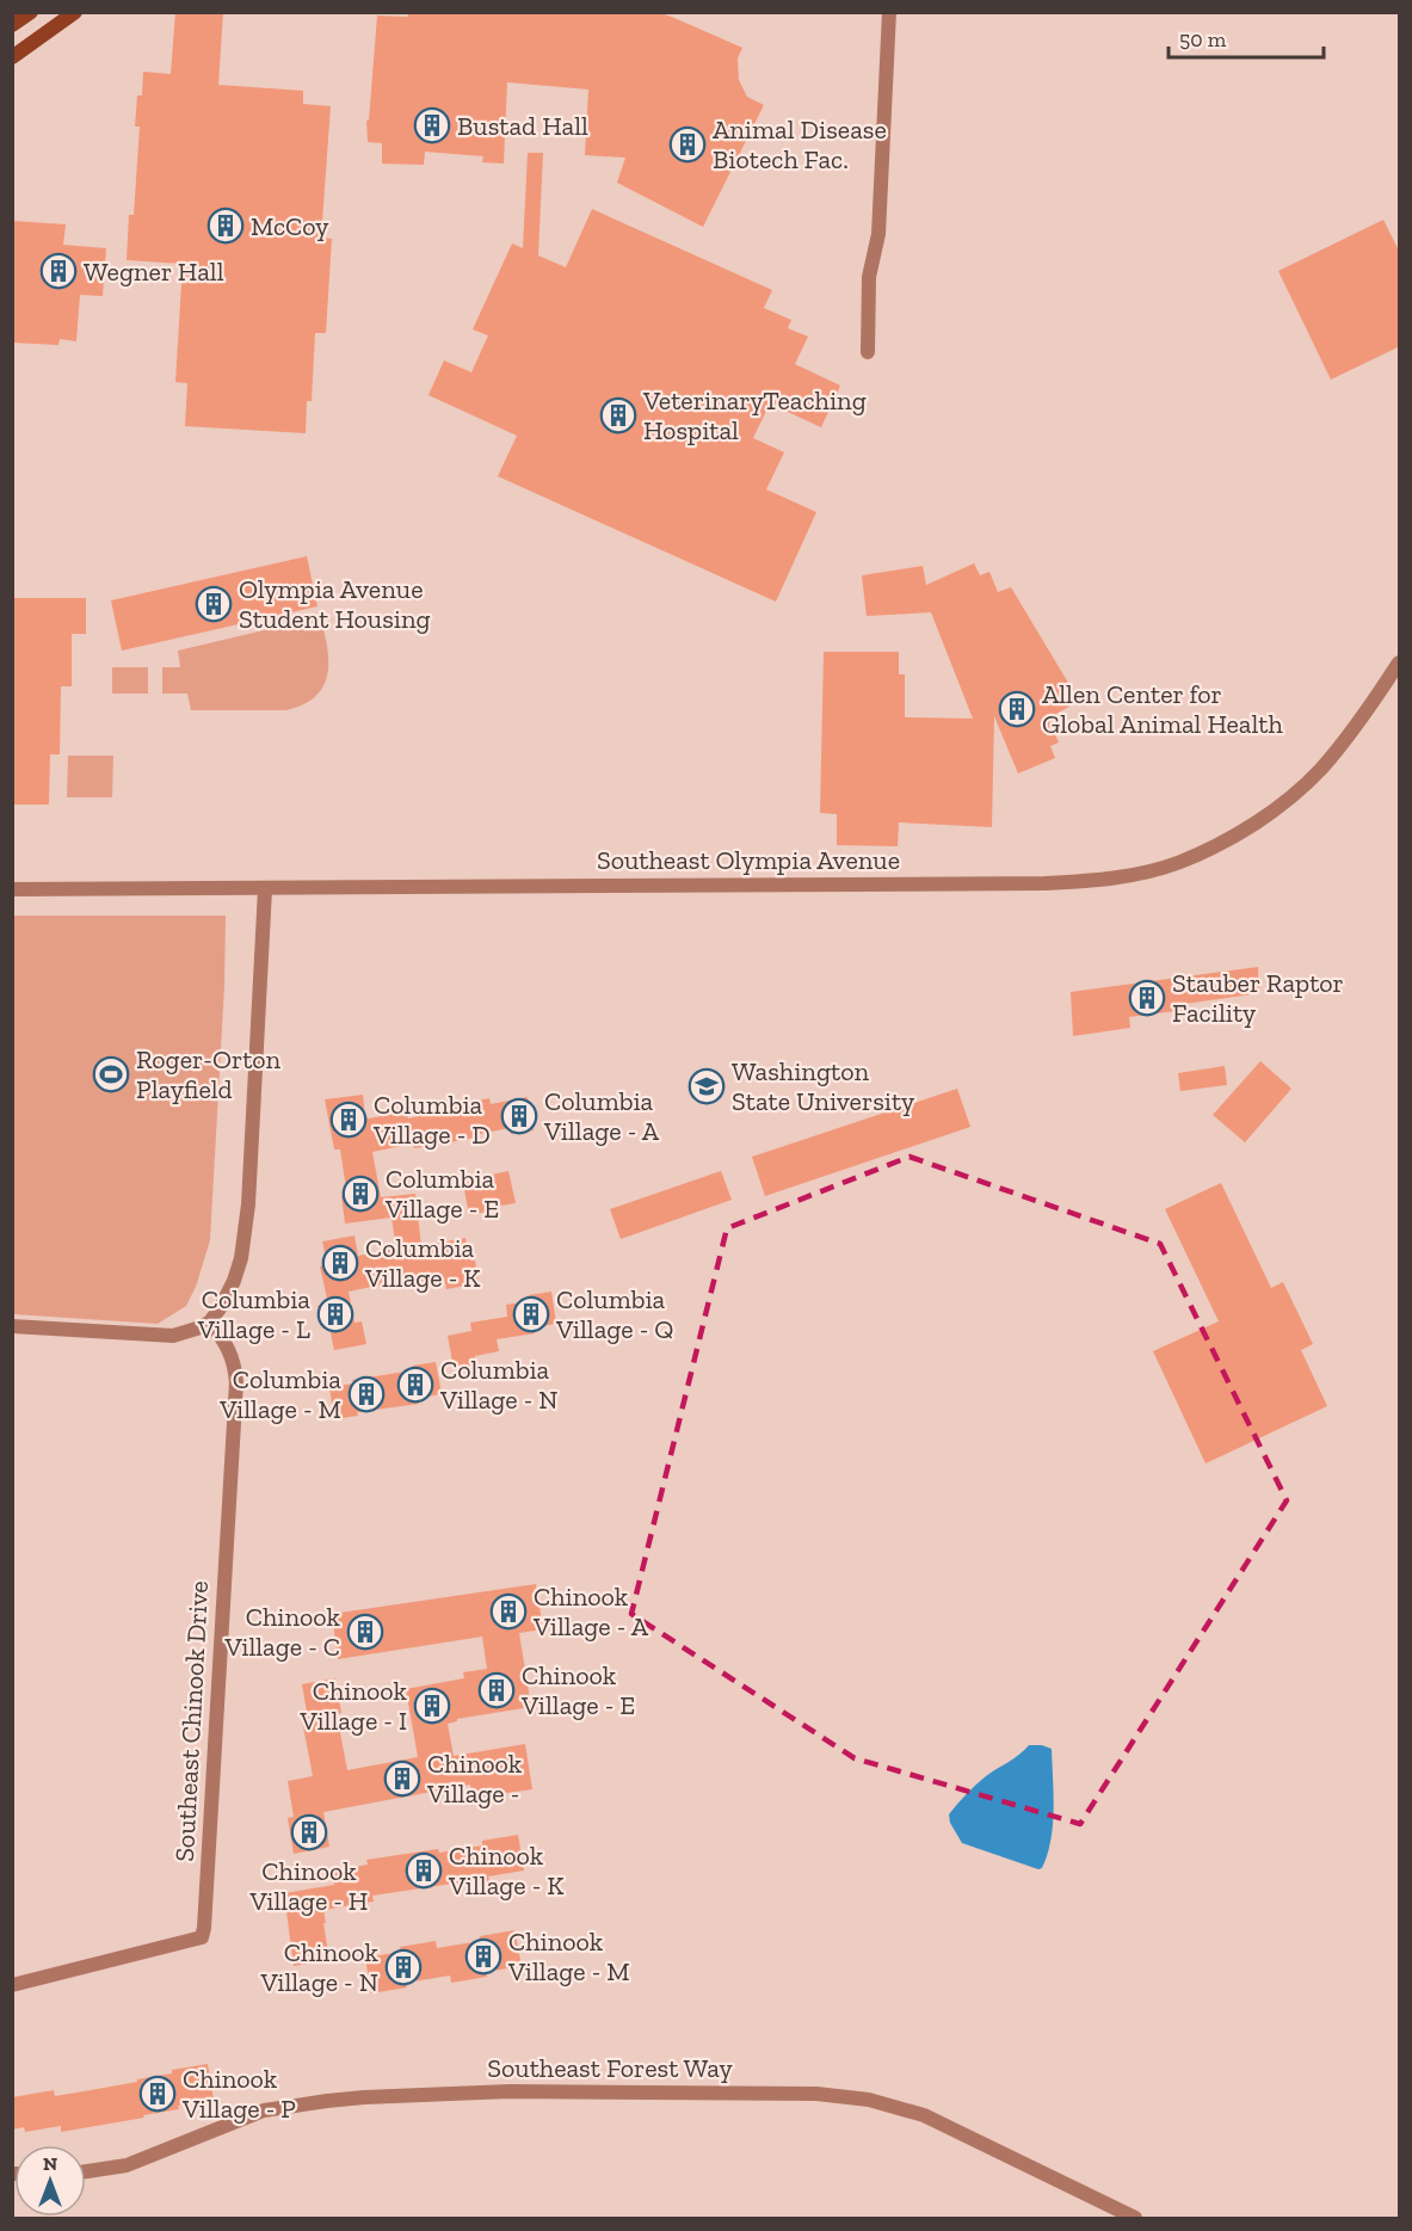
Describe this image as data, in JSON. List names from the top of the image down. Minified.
{"streets":{"street":["Southeast Olympia Avenue","Southeast Chinook Drive","Southeast Forest Way"]},"places":{"building":["Bustad Hall","Animal Disease Biotech Fac.","McCoy","Wegner Hall","VeterinaryTeaching Hospital","Olympia Avenue Student Housing","Allen Center for Global Animal Health","Stauber Raptor Facility","Columbia Village - A","Columbia Village - D","Columbia Village - E","Columbia Village - K","Columbia Village - L","Columbia Village - Q","Columbia Village - N","Columbia Village - M","Chinook Village - A","Chinook Village - C","Chinook Village - E","Chinook Village - I","Chinook Village -","Chinook Village - H","Chinook Village - K","Chinook Village - M","Chinook Village - N","Chinook Village - P"],"sports":["Roger-Orton Playfield"],"school or university":["Washington State University"]},"scale_bar":"50 m","north":"top"}
